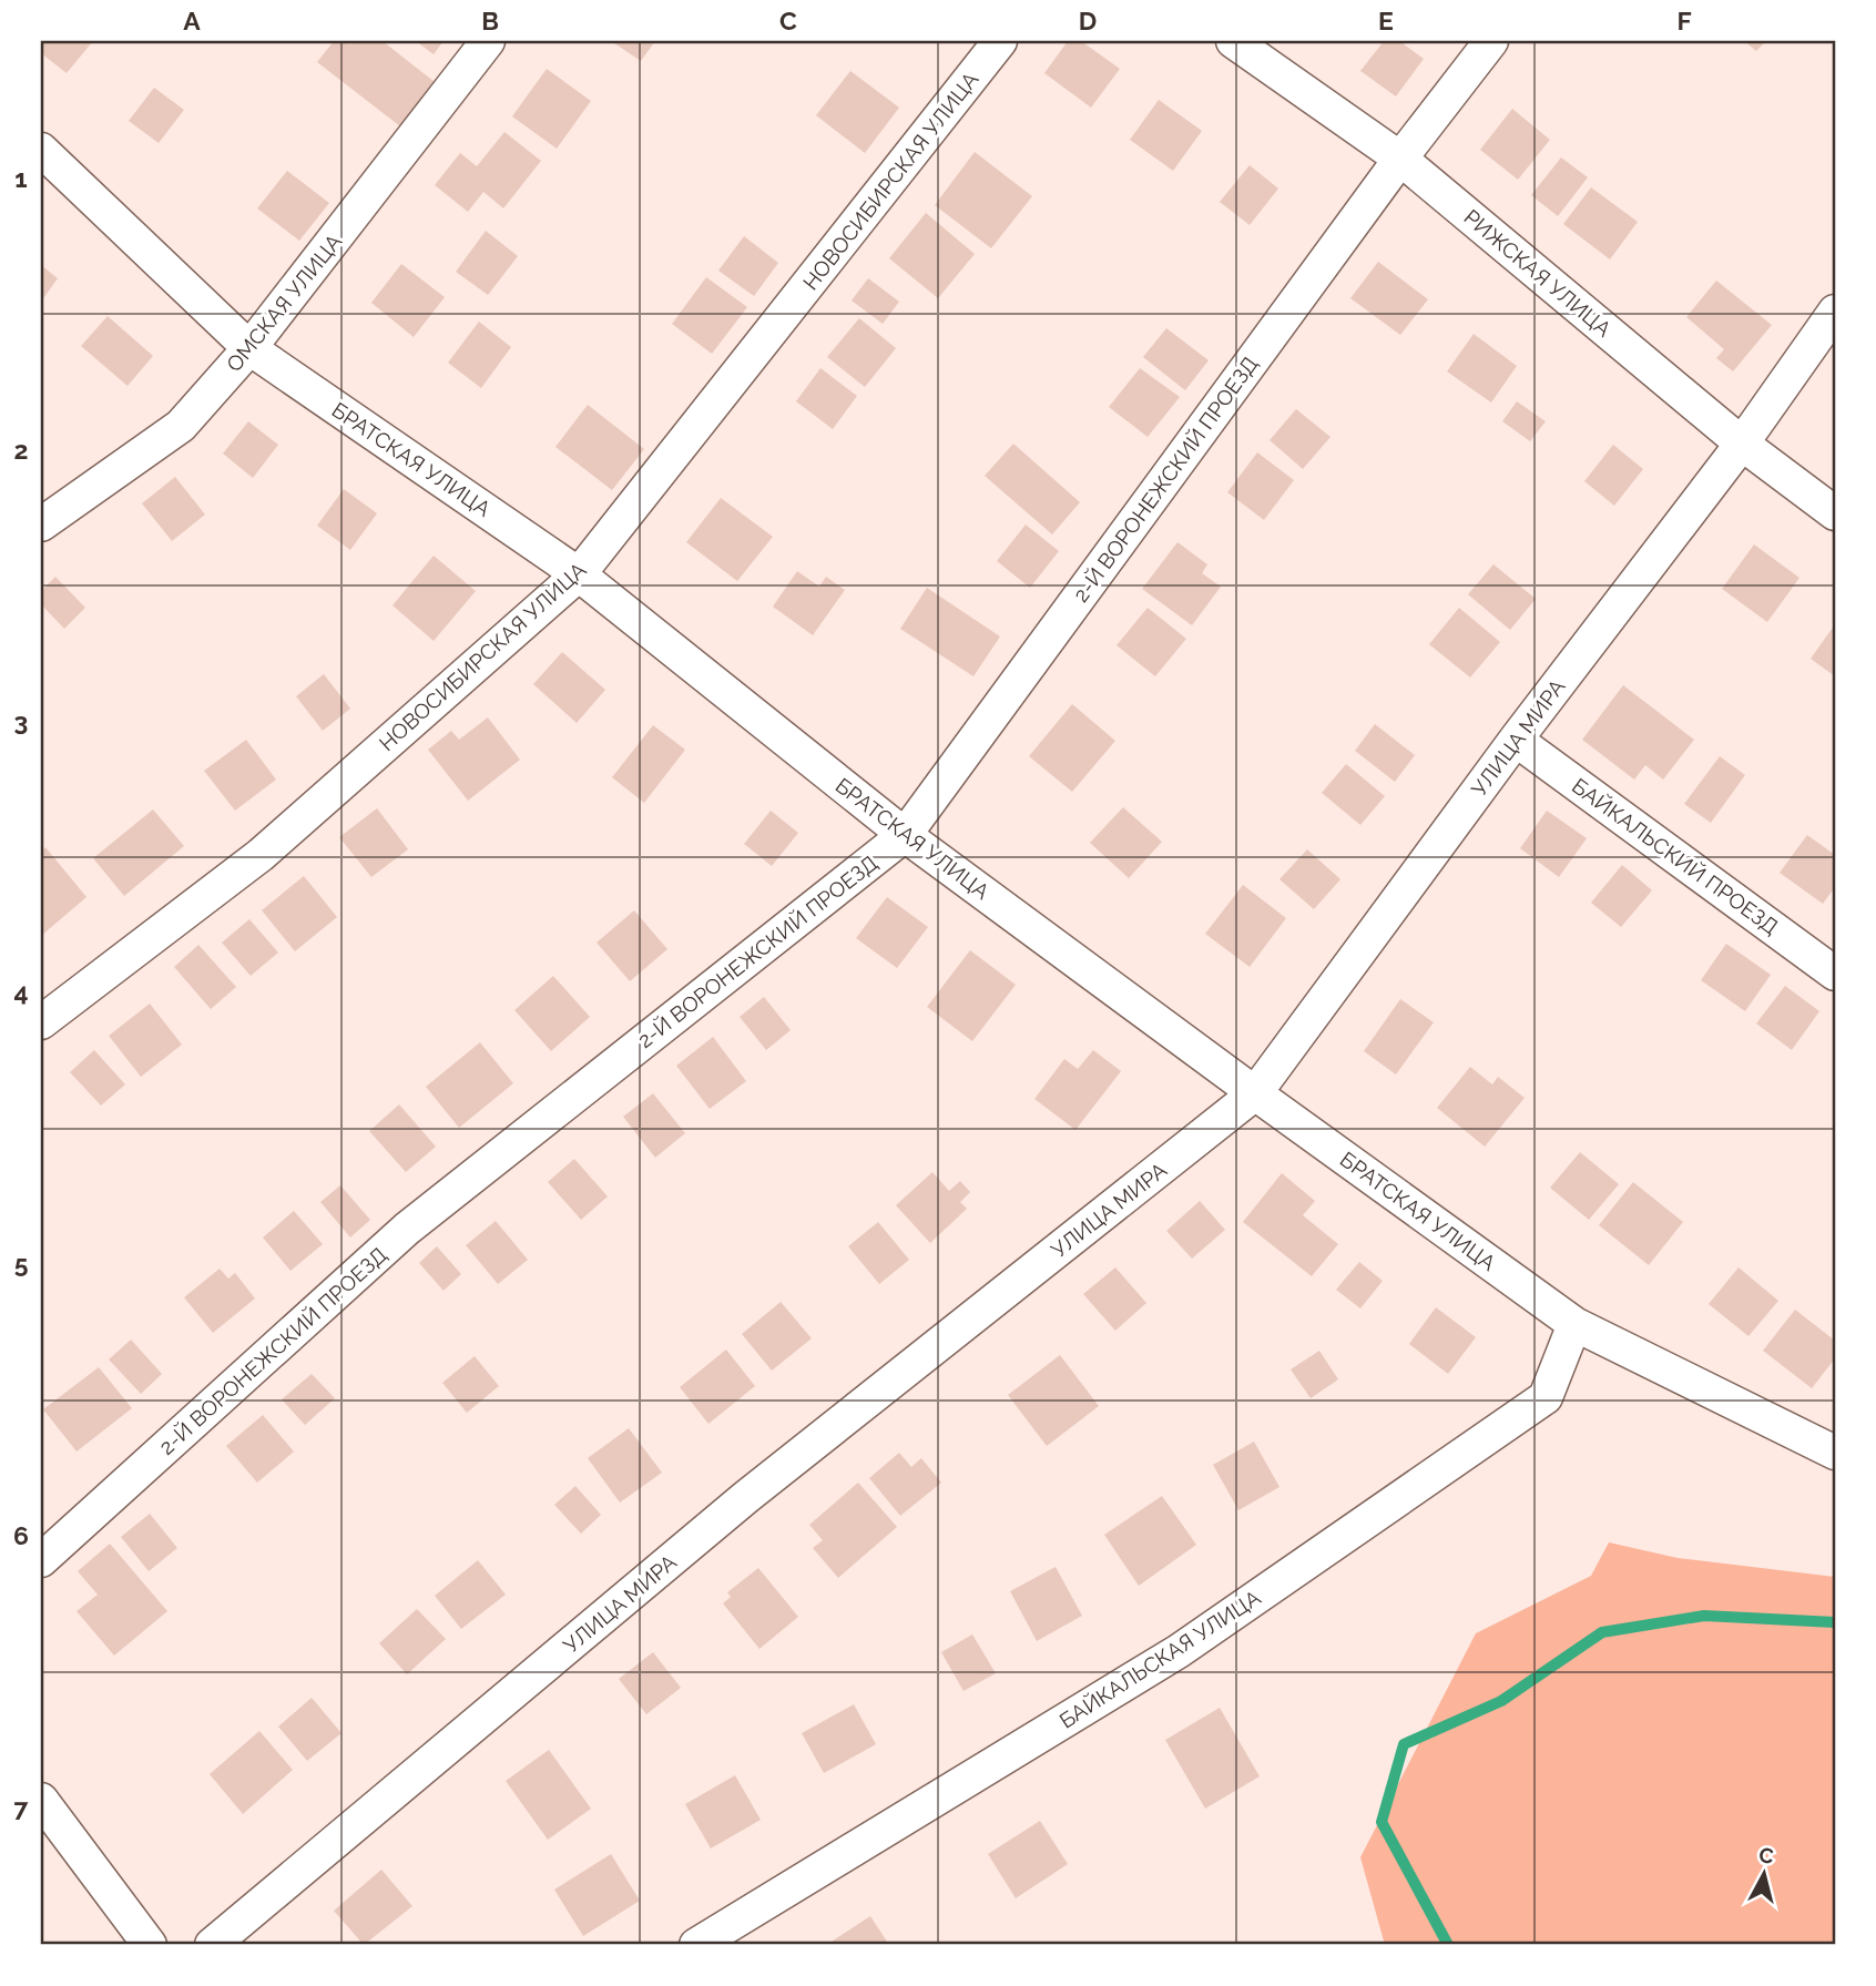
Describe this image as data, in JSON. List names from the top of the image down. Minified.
{"streets":{"street":["НОВОСИБИРСКАЯ УЛИЦА","РИЖСКАЯ УЛИЦА","ОМСКАЯ УЛИЦА","БРАТСКАЯ УЛИЦА","2-Й ВОРОНЕЖСКИЙ ПРОЕЗД","УЛИЦА МИРА","БАЙКАЛЬСКИЙ ПРОЕЗД","БАЙКАЛЬСКАЯ УЛИЦА"]},"crossings":[["НОВОСИБИРСКАЯ УЛИЦА","БРАТСКАЯ УЛИЦА"],["РИЖСКАЯ УЛИЦА","2-Й ВОРОНЕЖСКИЙ ПРОЕЗД"],["РИЖСКАЯ УЛИЦА","УЛИЦА МИРА"],["ОМСКАЯ УЛИЦА","БРАТСКАЯ УЛИЦА"],["БРАТСКАЯ УЛИЦА","2-Й ВОРОНЕЖСКИЙ ПРОЕЗД"],["БРАТСКАЯ УЛИЦА","УЛИЦА МИРА"],["БРАТСКАЯ УЛИЦА","БАЙКАЛЬСКАЯ УЛИЦА"],["УЛИЦА МИРА","БАЙКАЛЬСКИЙ ПРОЕЗД"]],"north":"top","grid":{"columns":["A","B","C","D","E","F"],"rows":["1","2","3","4","5","6","7"]}}
